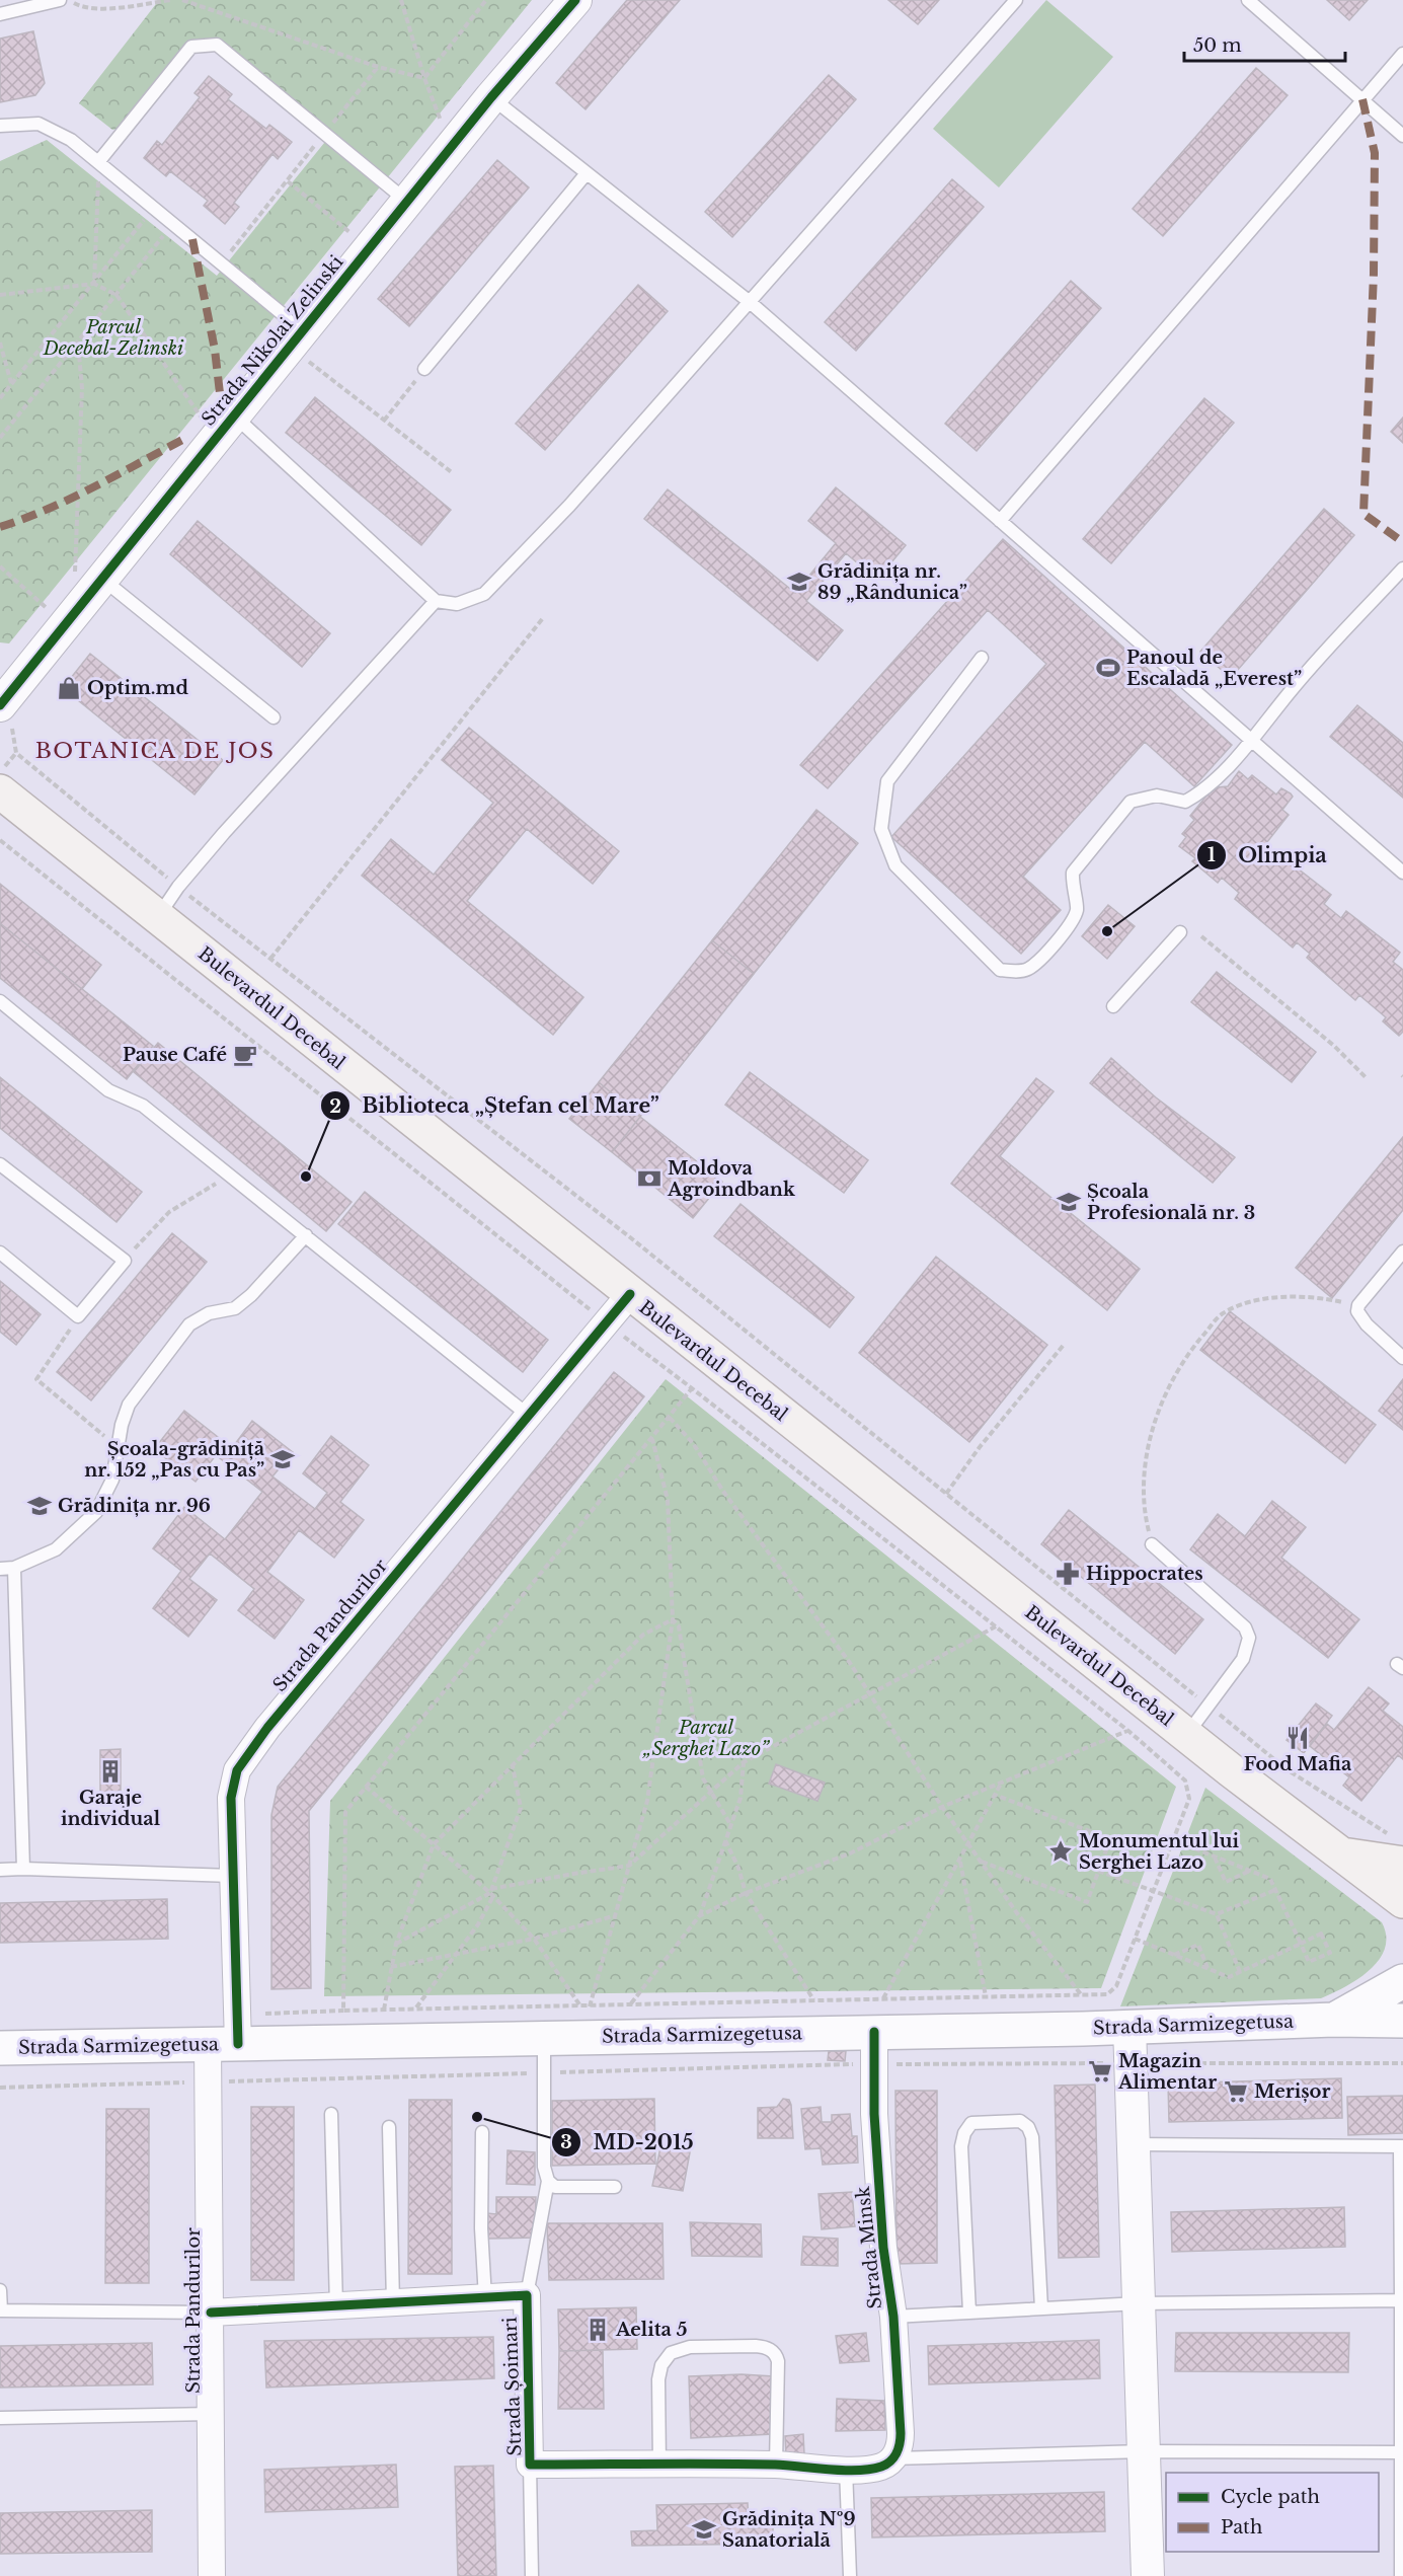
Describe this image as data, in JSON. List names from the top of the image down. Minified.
{"streets":{"main road":["Bulevardul Decebal","Strada Sarmizegetusa"],"street":["Strada Nikolai Zelinski","Strada Pandurilor","Strada Minsk","Strada Șoimari"]},"crossings":[["Bulevardul Decebal","Strada Pandurilor"],["Strada Pandurilor","Strada Sarmizegetusa"],["Strada Pandurilor","Strada Șoimari"],["Strada Sarmizegetusa","Strada Minsk"],["Strada Minsk","Strada Șoimari"]],"districts":["BOTANICA DE JOS"],"parks":["Parcul Decebal-Zelinski","Parcul „Serghei Lazo”"],"places":{"school or university":["Grădinița nr. 89 „Rândunica”","Școala Profesională nr. 3","Școala-grădiniță nr. 152 „Pas cu Pas”","Grădinița nr. 96","Grădinița №9 Sanatorială"],"sports":["Panoul de Escaladă „Everest”"],"shop":["Optim.md"],"other":["Olimpia","Biblioteca „Ștefan cel Mare”","MD-2015"],"cafe":["Pause Café"],"bank":["Moldova Agroindbank"],"pharmacy":["Hippocrates"],"restaurant":["Food Mafia"],"building":["Garaje individual","Aelita 5"],"place":["Monumentul lui Serghei Lazo"],"supermarket":["Magazin Alimentar","Merișor"]},"legend":["Cycle path","Path"],"scale_bar":"50 m"}
